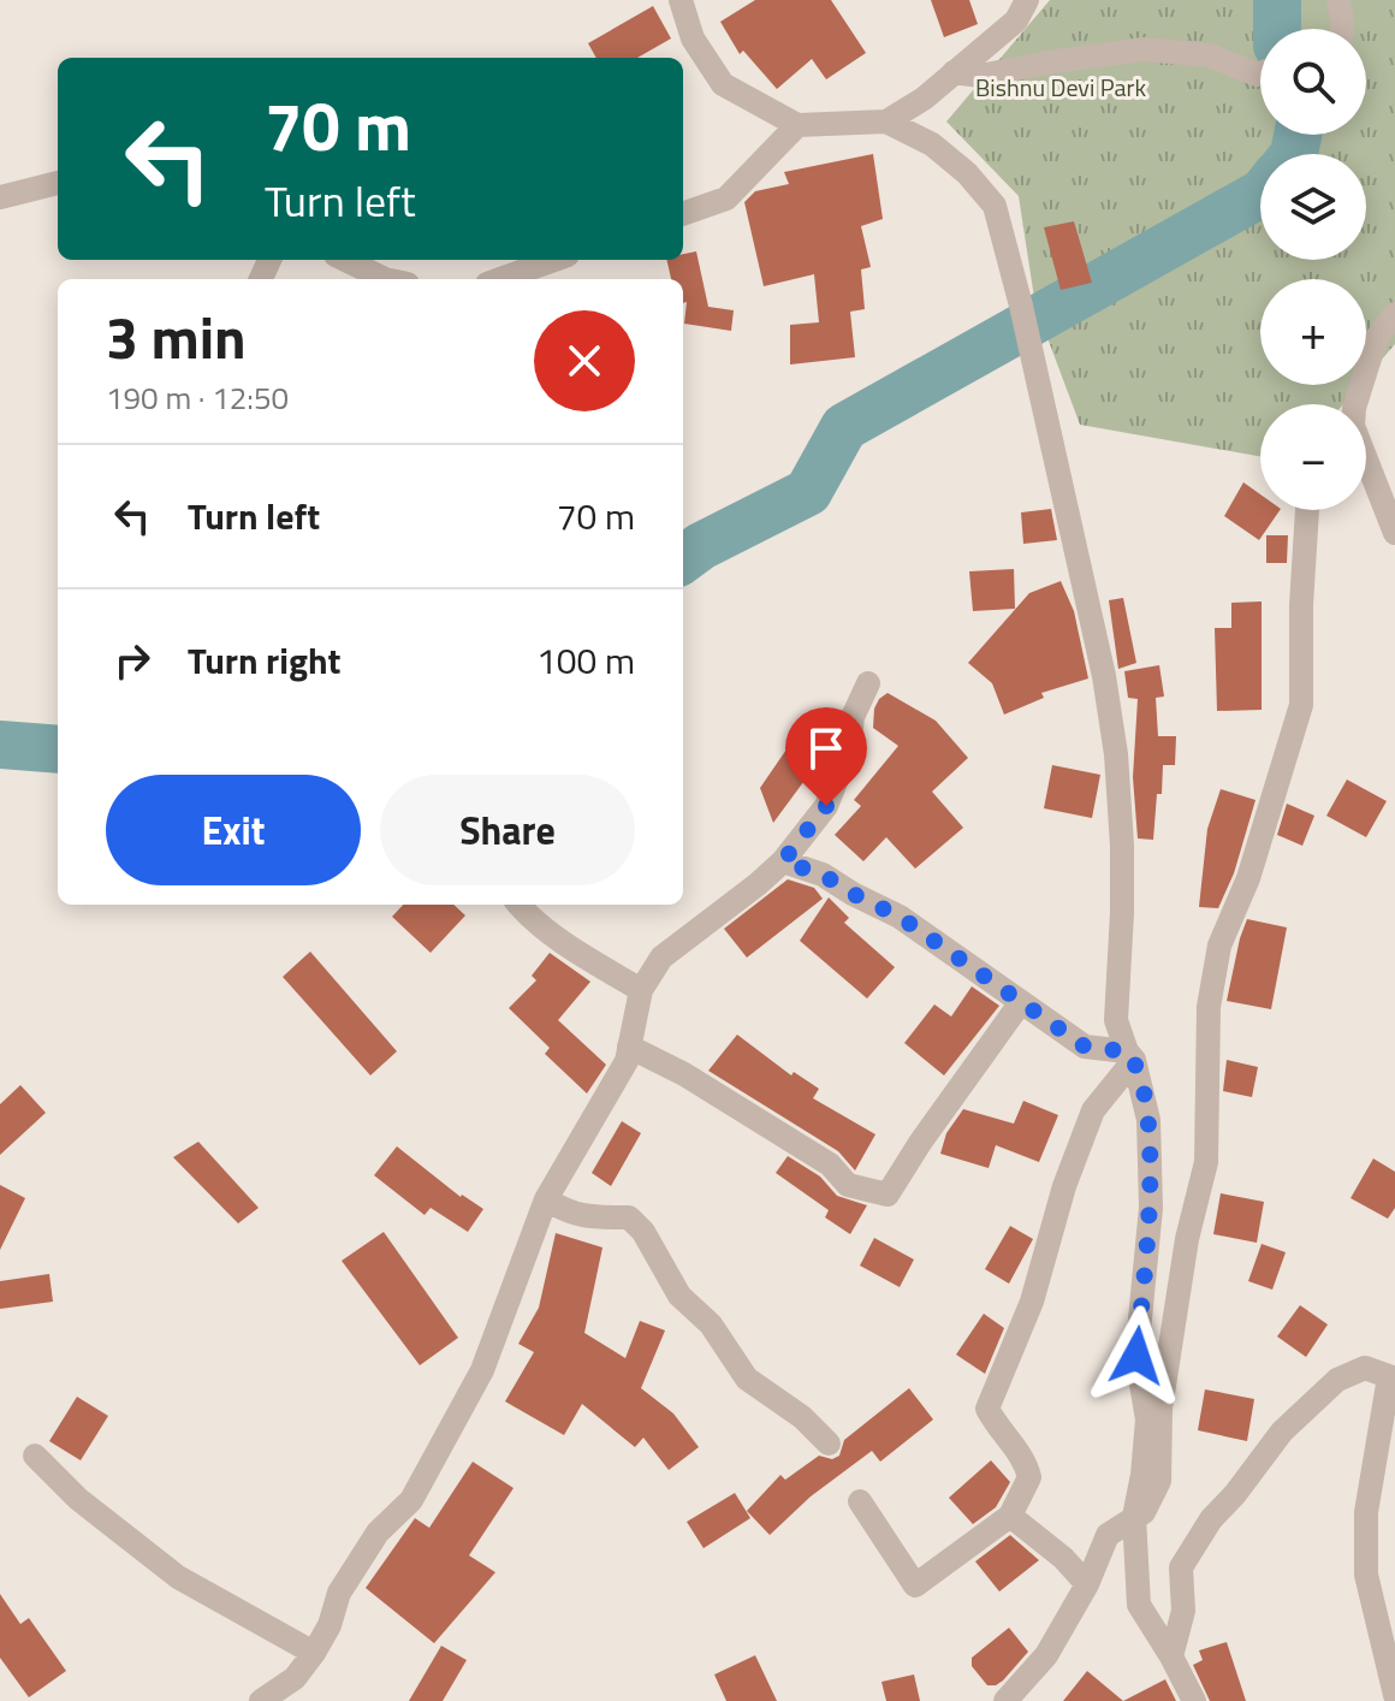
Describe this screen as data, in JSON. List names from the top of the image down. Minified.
{"parks":["Bishnu Devi Park"],"page":{"map_buttons":["+","−"],"turn":["70 m","Turn left"],"heading":["3 min","190 m · 12:50"],"list":[{"name":"Turn left","value":"70 m"},{"name":"Turn right","value":"100 m"}],"buttons":["Exit","Share"]}}
